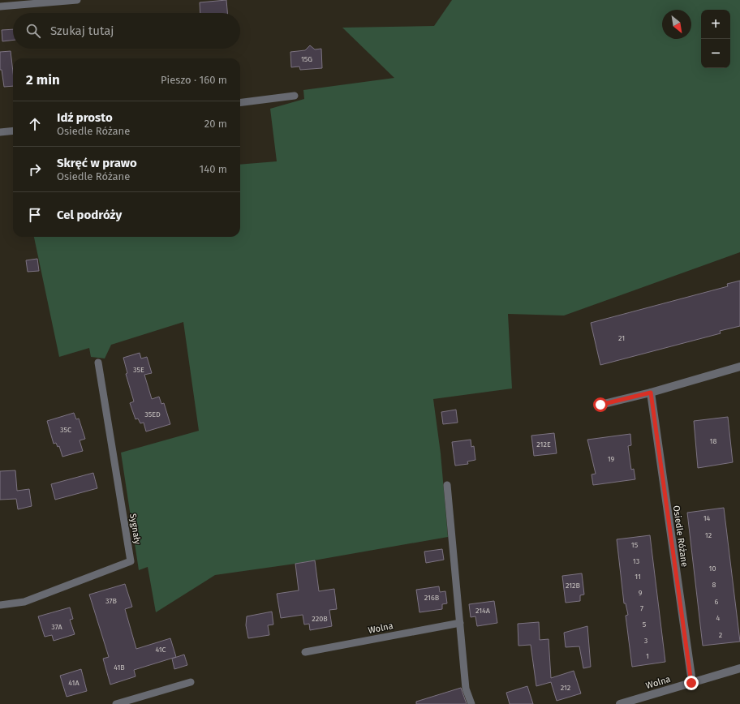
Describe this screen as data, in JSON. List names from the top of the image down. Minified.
{"streets":{"street":["Osiedle Różane","Wolna"],"lane":["Sygnały"]},"crossings":[["Osiedle Różane","Wolna"]],"house_numbers":["15G","21","35E","35ED","35C","18","212E","19","14","12","15","13","10","11","8","212B","9","216B","37B","6","7","214A","4","220B","5","37A","2","3","41C","1","41B","41A","212"],"north":"bottom right","page":{"map_buttons":["+","−"],"search":"Szukaj tutaj","heading":["2 min","Pieszo · 160 m"],"list":[["Idź prosto","Osiedle Różane","20 m"],["Skręć w prawo","Osiedle Różane","140 m"],"Cel podróży"]}}
